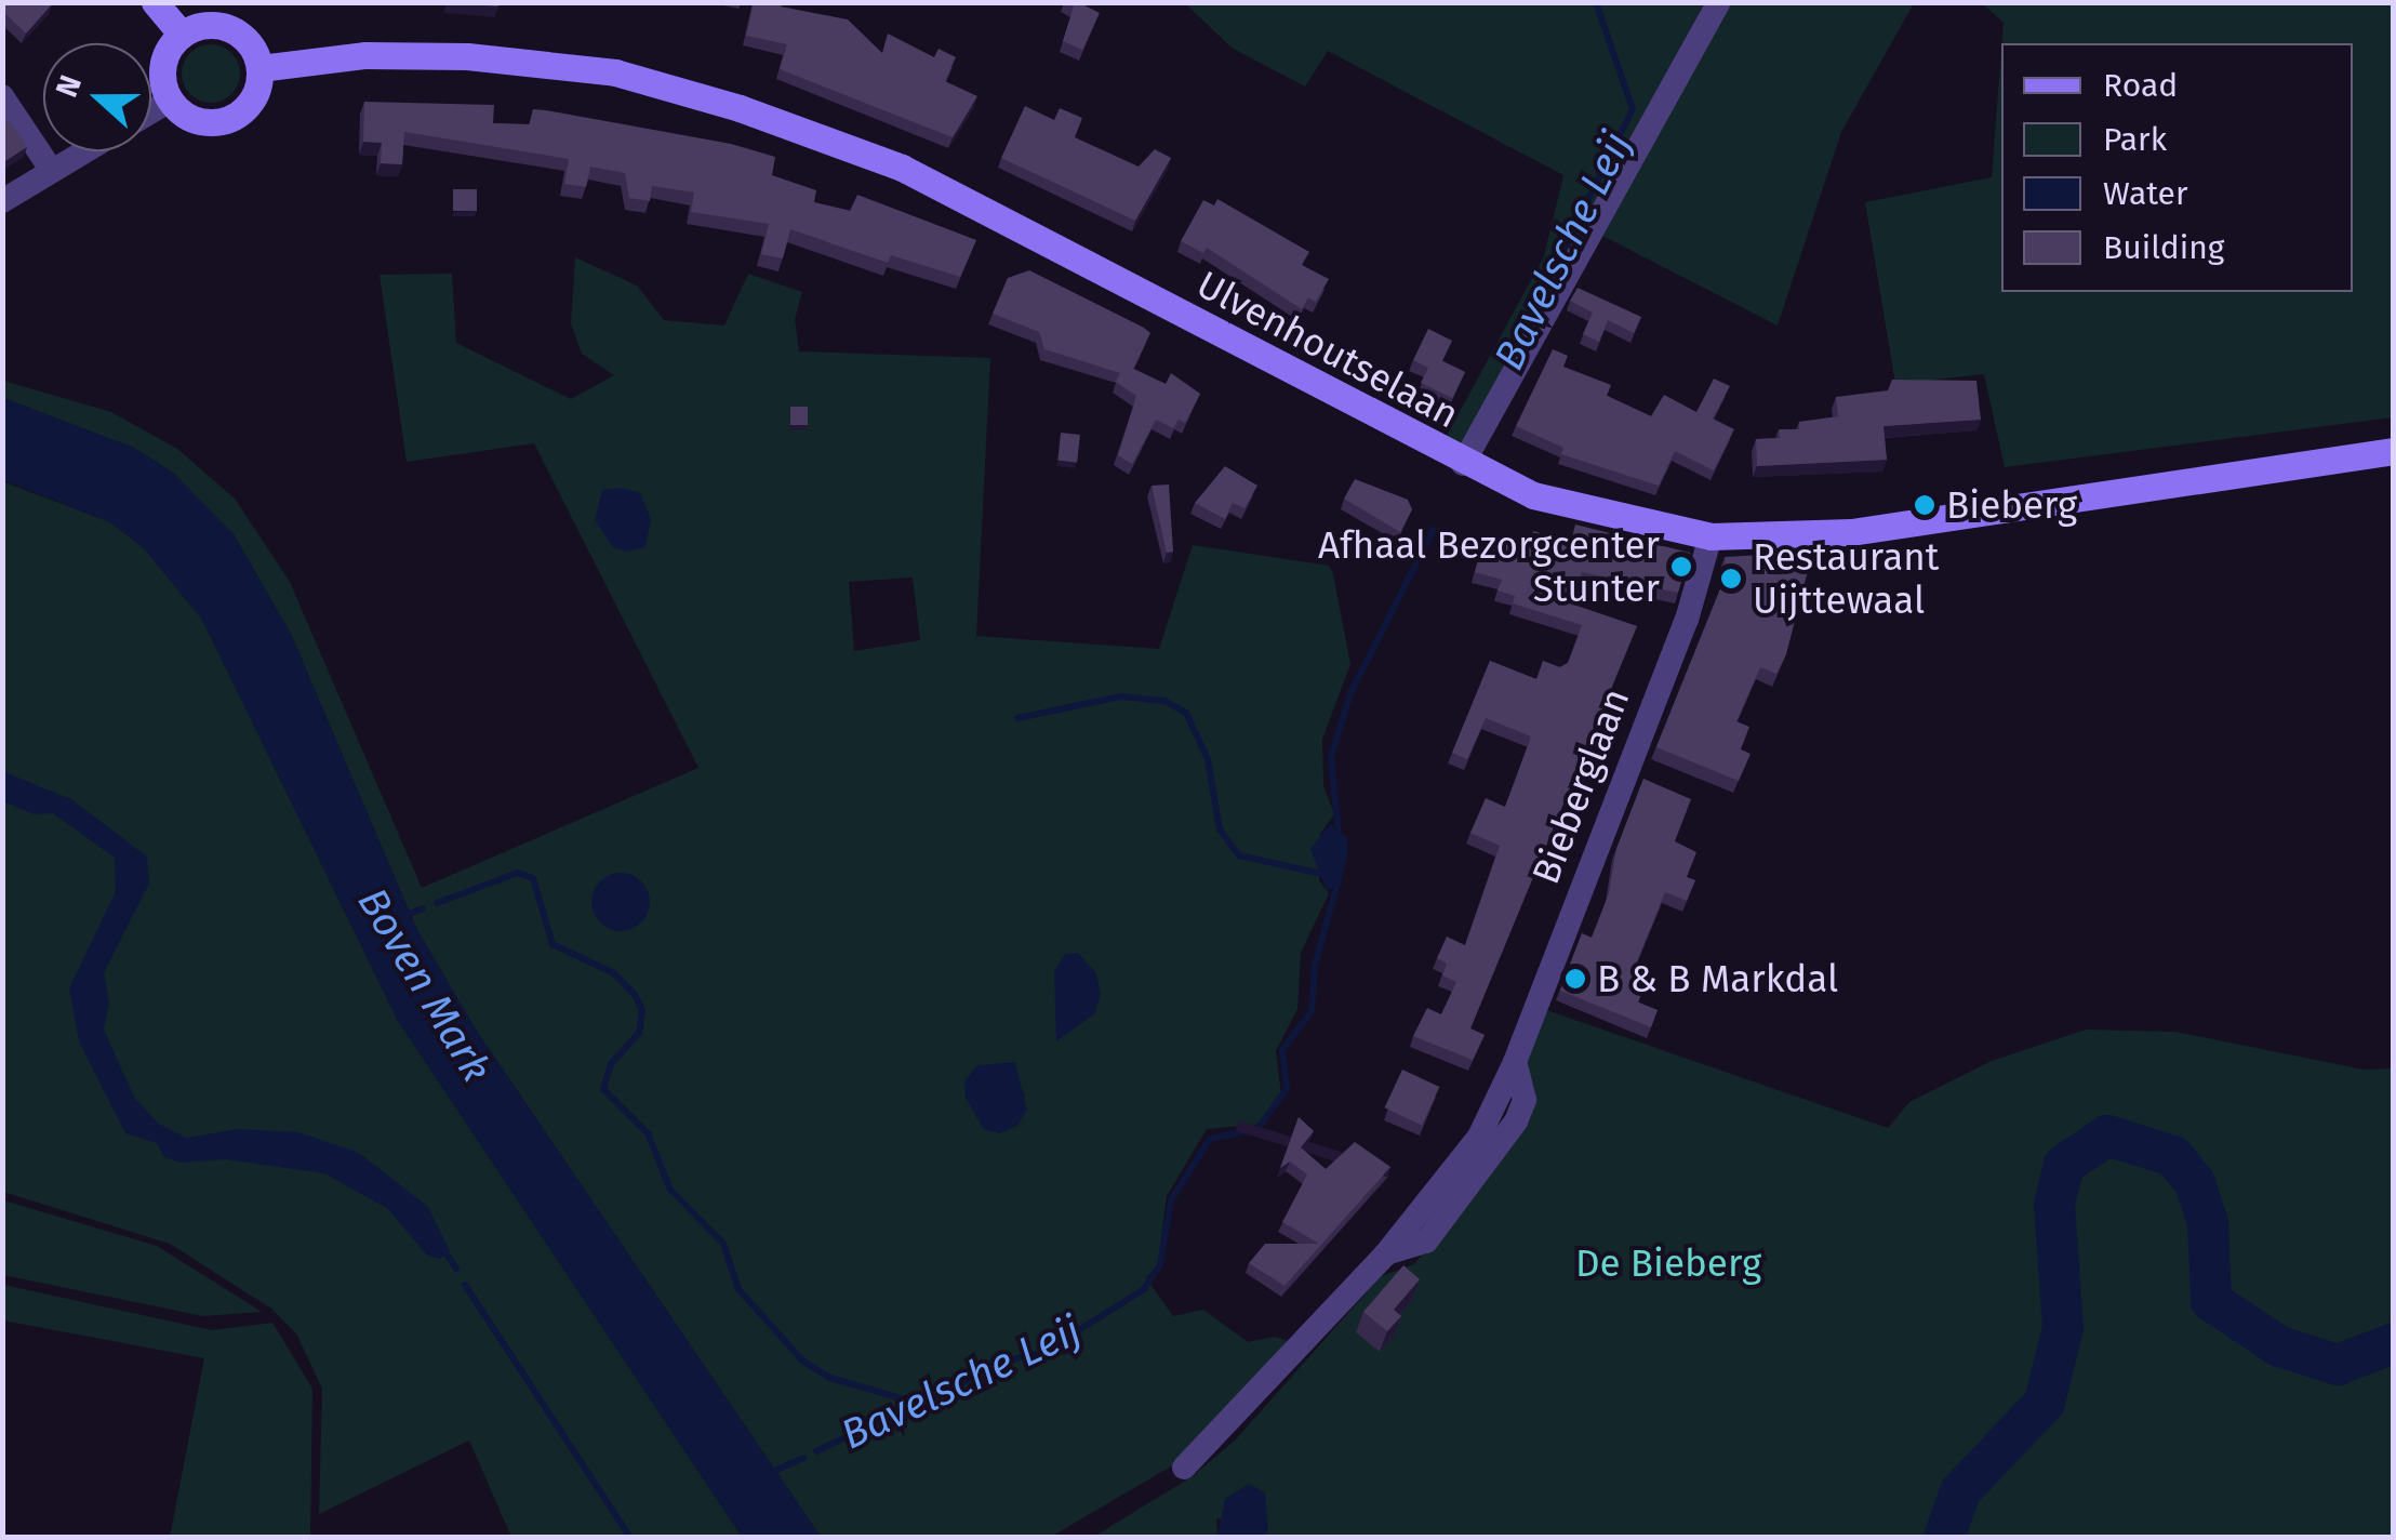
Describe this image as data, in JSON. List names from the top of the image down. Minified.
{"streets":{"main road":["Ulvenhoutselaan"],"street":["Bieberglaan"]},"crossings":[["Ulvenhoutselaan","Bieberglaan"]],"water":["Bavelsche Leij","Boven Mark"],"parks":["De Bieberg"],"places":["Bieberg","Afhaal Bezorgcenter Stunter","Restaurant Uijttewaal","B & B Markdal"],"legend":["Road","Park","Water","Building"],"north":"left"}
